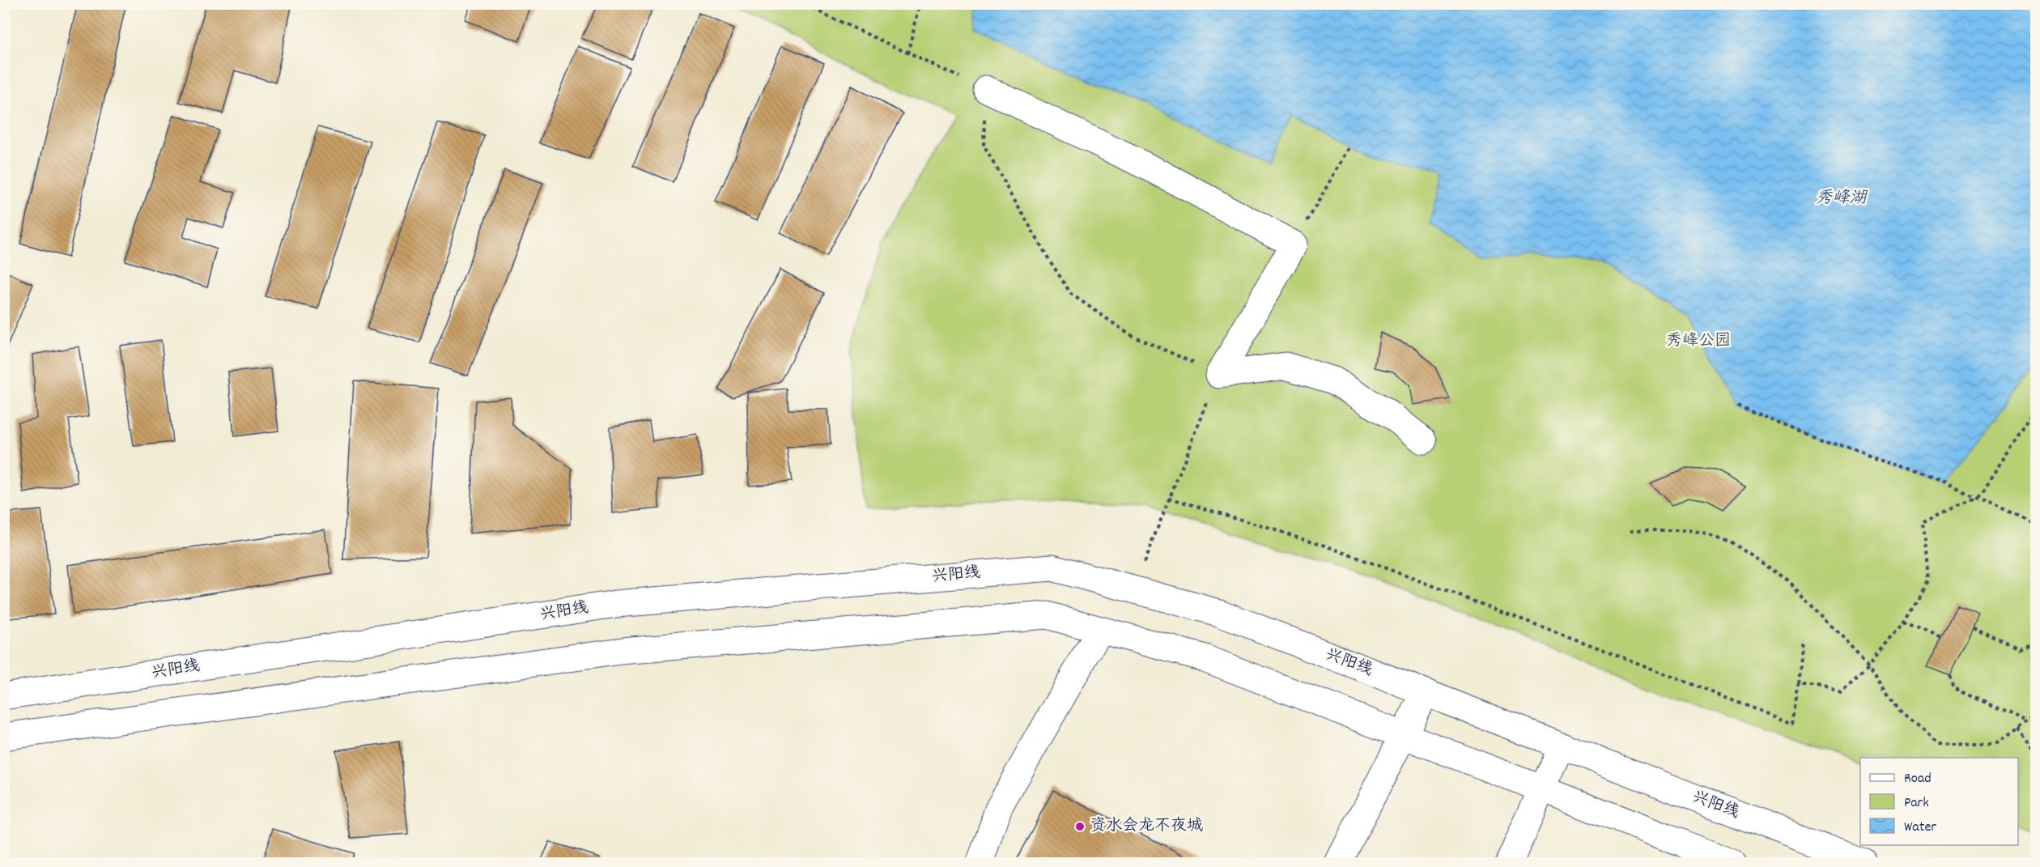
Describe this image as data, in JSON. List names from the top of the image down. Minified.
{"streets":{"main road":["兴阳线"]},"water":["秀峰湖"],"parks":["秀峰公园"],"places":["资水会龙不夜城"],"legend":["Road","Park","Water"]}
